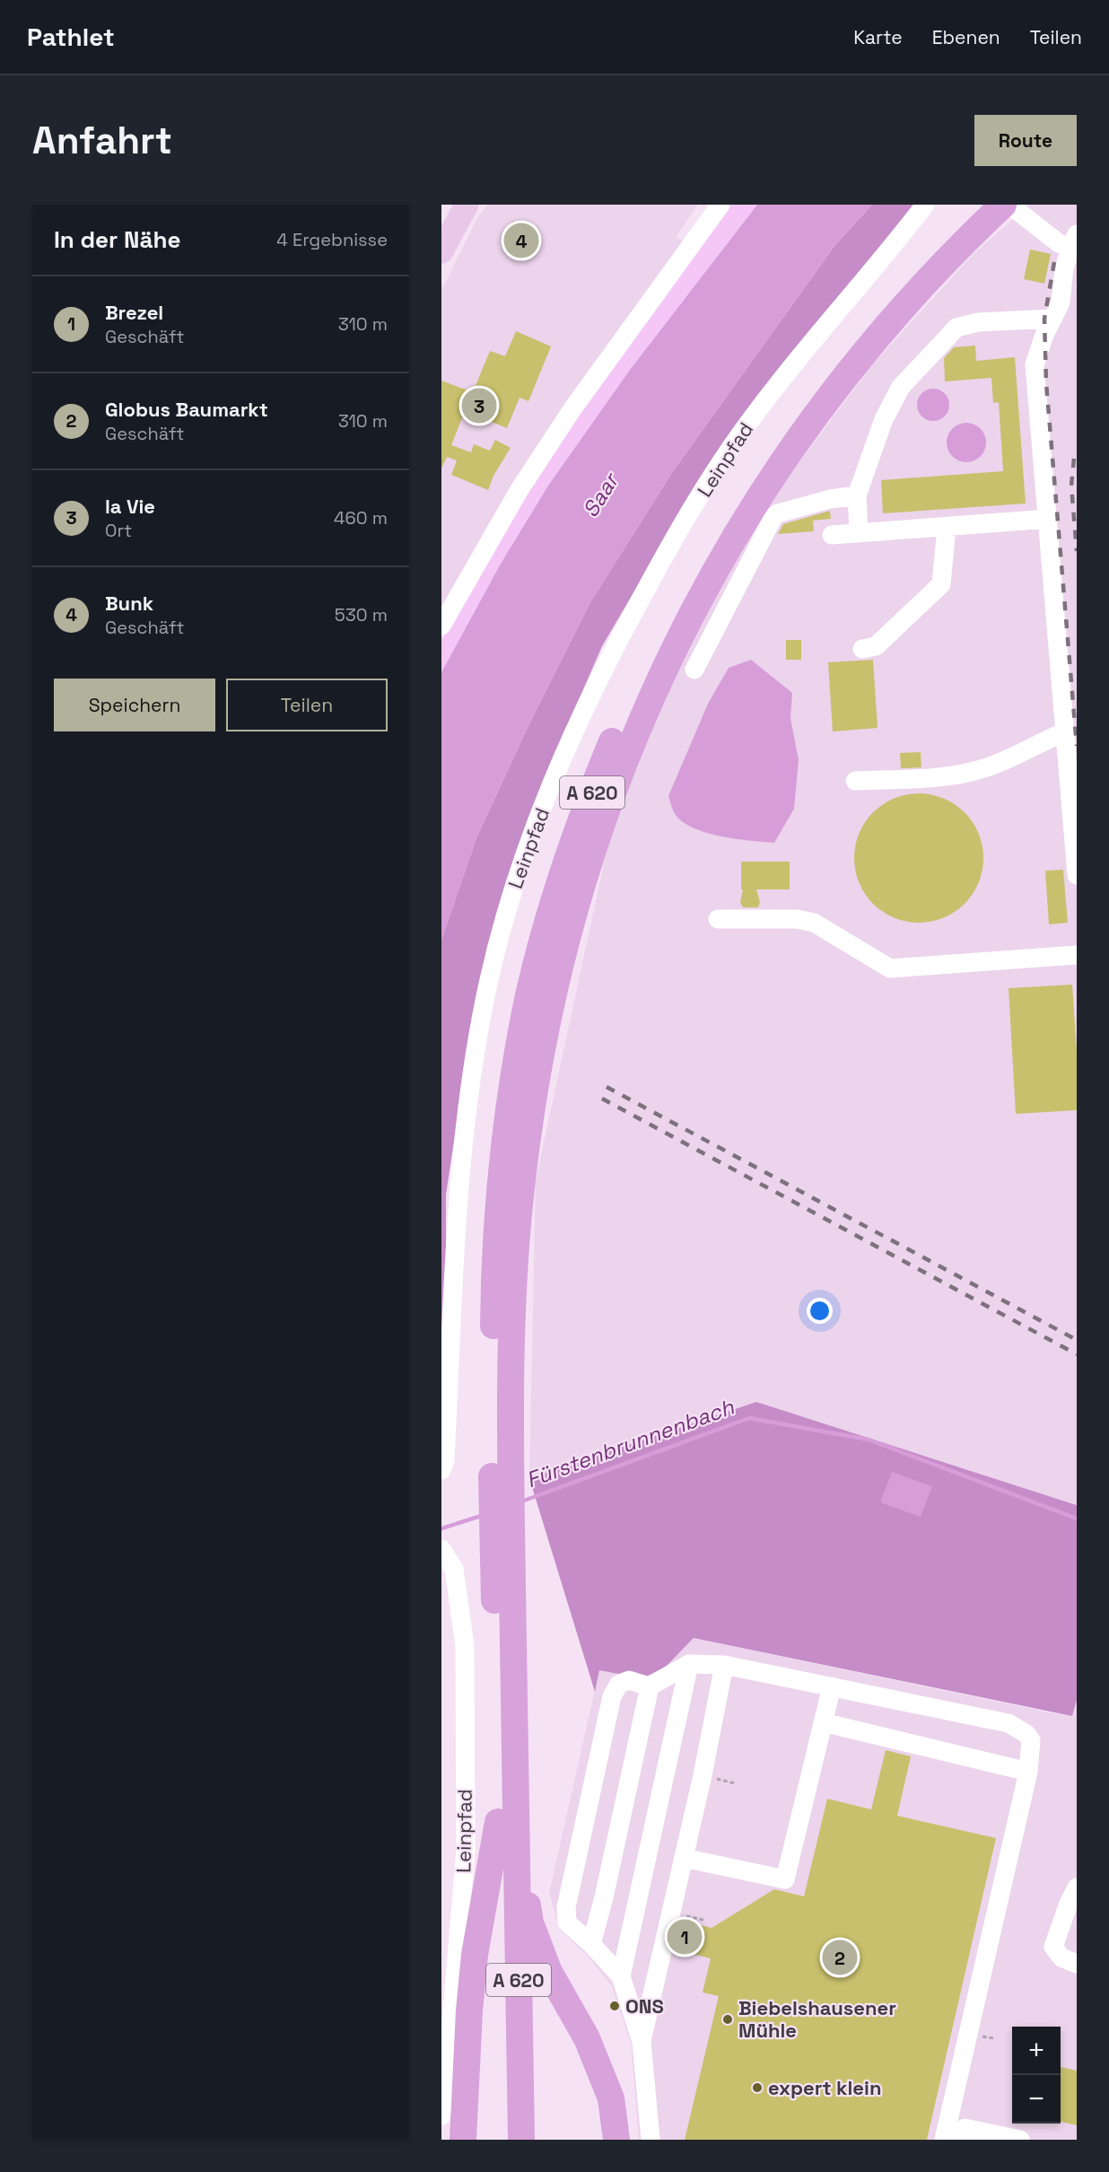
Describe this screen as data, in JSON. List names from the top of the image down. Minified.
{"streets":{"highway":["A 620"],"lane":["Leinpfad"]},"water":["Saar","Fürstenbrunnenbach"],"places":["ONS","Biebelshausener Mühle","expert klein"],"page":{"header":"Pathlet","nav":["Karte","Ebenen","Teilen"],"buttons":["Route",["Speichern","Teilen"]],"title":"Anfahrt","heading":["In der Nähe","4 Ergebnisse"],"pins":["4","3","1","2"],"list":[{"mark":"1","name":"Brezel","note":"Geschäft","value":"310 m"},{"mark":"2","name":"Globus Baumarkt","note":"Geschäft","value":"310 m"},{"mark":"3","name":"la Vie","note":"Ort","value":"460 m"},{"mark":"4","name":"Bunk","note":"Geschäft","value":"530 m"}],"map_buttons":["+","−"]}}
